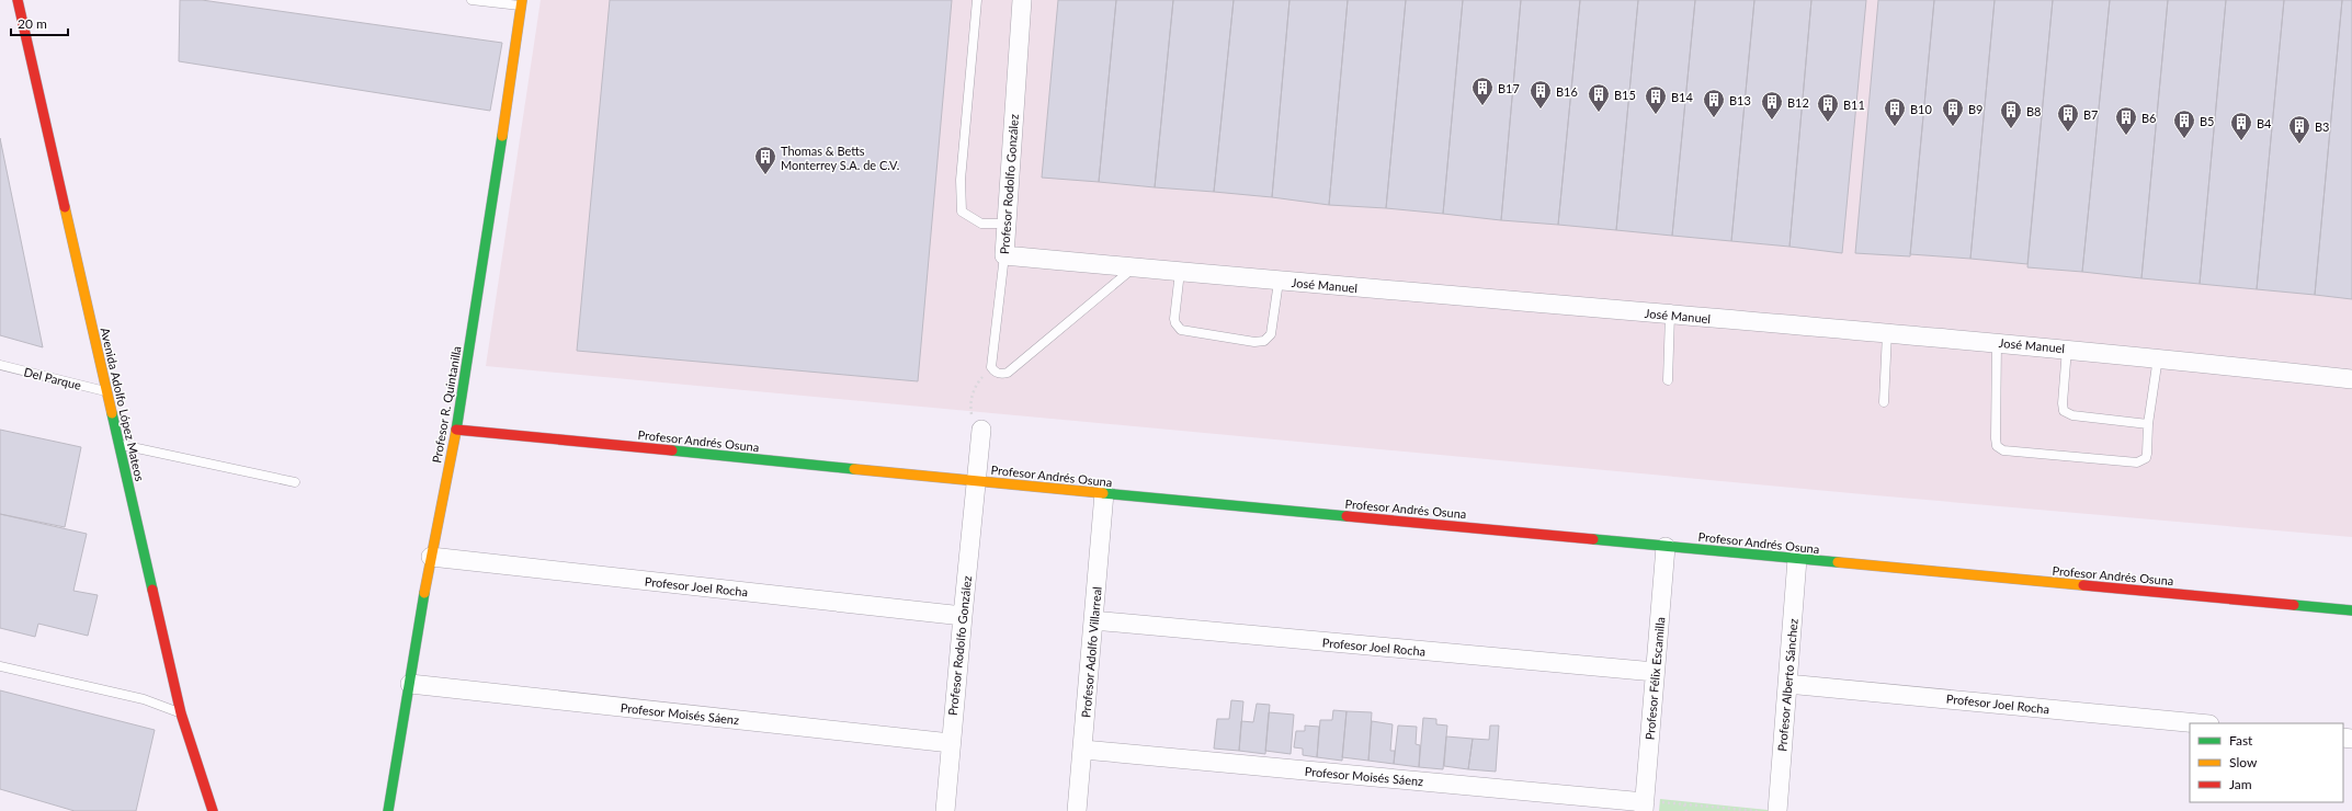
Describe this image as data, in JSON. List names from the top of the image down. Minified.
{"streets":{"street":["Profesor Rodolfo González","José Manuel","Avenida Adolfo López Mateos","Profesor R. Quintanilla","Profesor Andrés Osuna","Profesor Joel Rocha","Profesor Adolfo Villarreal","Profesor Félix Escamilla","Profesor Alberto Sánchez","Profesor Moisés Sáenz"],"lane":["Del Parque"]},"crossings":[["Profesor Rodolfo González","José Manuel"],["Profesor Rodolfo González","Profesor Andrés Osuna"],["Profesor Rodolfo González","Profesor Joel Rocha"],["Profesor Rodolfo González","Profesor Moisés Sáenz"],["Del Parque","Avenida Adolfo López Mateos"],["Profesor R. Quintanilla","Profesor Andrés Osuna"],["Profesor R. Quintanilla","Profesor Joel Rocha"],["Profesor R. Quintanilla","Profesor Moisés Sáenz"],["Profesor Andrés Osuna","Profesor Adolfo Villarreal"],["Profesor Andrés Osuna","Profesor Félix Escamilla"],["Profesor Andrés Osuna","Profesor Alberto Sánchez"],["Profesor Joel Rocha","Profesor Adolfo Villarreal"],["Profesor Joel Rocha","Profesor Félix Escamilla"],["Profesor Joel Rocha","Profesor Alberto Sánchez"],["Profesor Adolfo Villarreal","Profesor Moisés Sáenz"],["Profesor Félix Escamilla","Profesor Moisés Sáenz"]],"places":{"building":["B17","B16","B15","B14","B13","B12","B11","B10","B9","B8","B7","B6","B5","B4","B3","Thomas & Betts Monterrey S.A. de C.V."]},"legend":["Fast","Slow","Jam"],"scale_bar":"20 m"}
